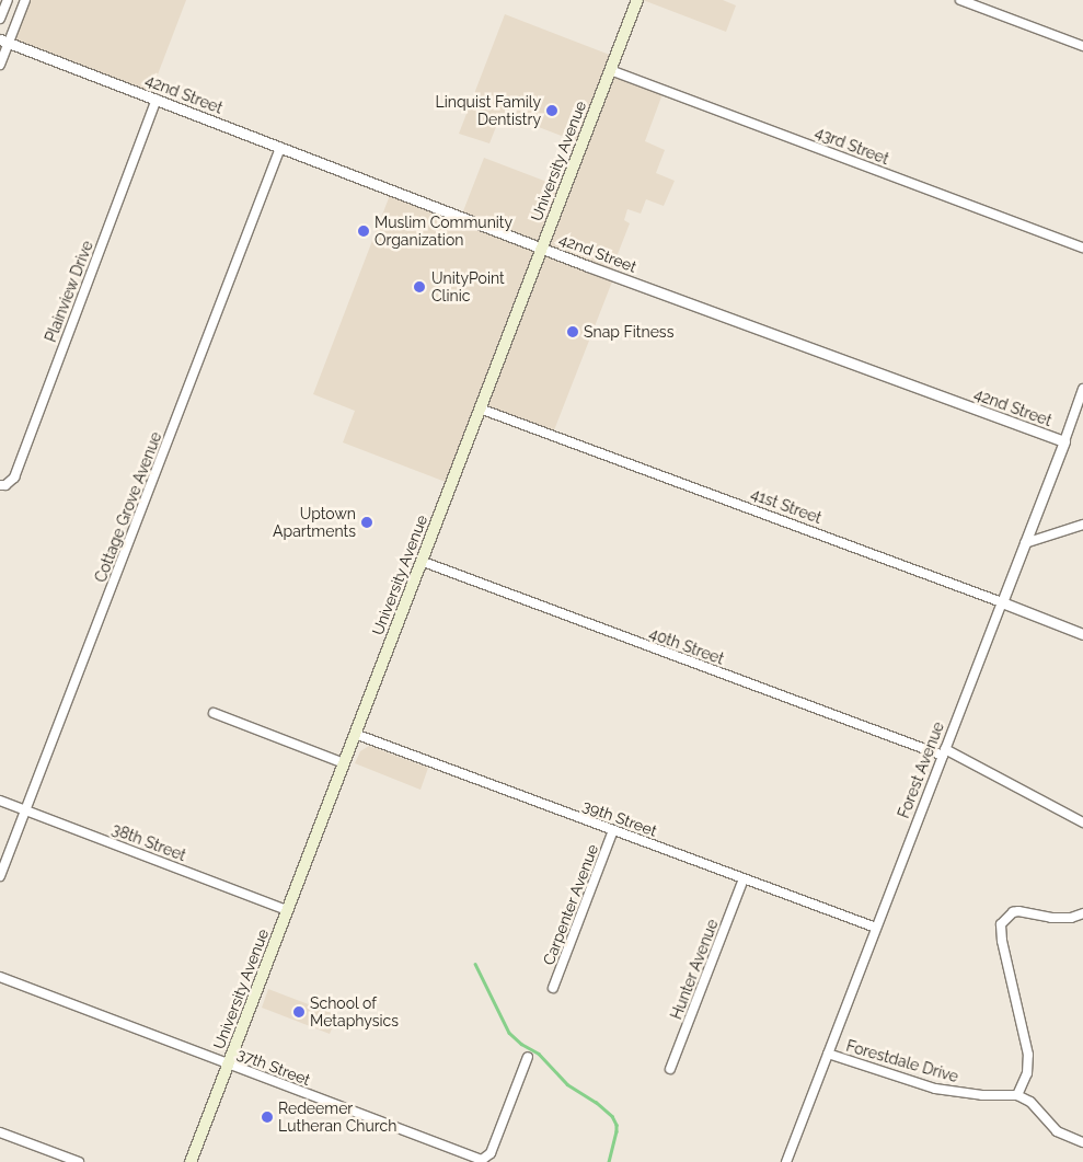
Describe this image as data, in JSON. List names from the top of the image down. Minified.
{"streets":{"main road":["University Avenue"],"street":["42nd Street","43rd Street","Plainview Drive","41st Street","Cottage Grove Avenue","40th Street","Forest Avenue","39th Street","38th Street","Carpenter Avenue","Hunter Avenue","Forestdale Drive","37th Street"]},"crossings":[["42nd Street","University Avenue"],["42nd Street","Plainview Drive"],["42nd Street","Cottage Grove Avenue"],["42nd Street","Forest Avenue"],["43rd Street","University Avenue"],["University Avenue","41st Street"],["University Avenue","40th Street"],["University Avenue","39th Street"],["University Avenue","38th Street"],["University Avenue","37th Street"],["41st Street","Forest Avenue"],["Cottage Grove Avenue","38th Street"],["40th Street","Forest Avenue"],["Forest Avenue","39th Street"],["Forest Avenue","Forestdale Drive"],["39th Street","Carpenter Avenue"],["39th Street","Hunter Avenue"]],"places":["Linquist Family Dentistry","Muslim Community Organization","UnityPoint Clinic","Snap Fitness","Uptown Apartments","School of Metaphysics","Redeemer Lutheran Church"]}
